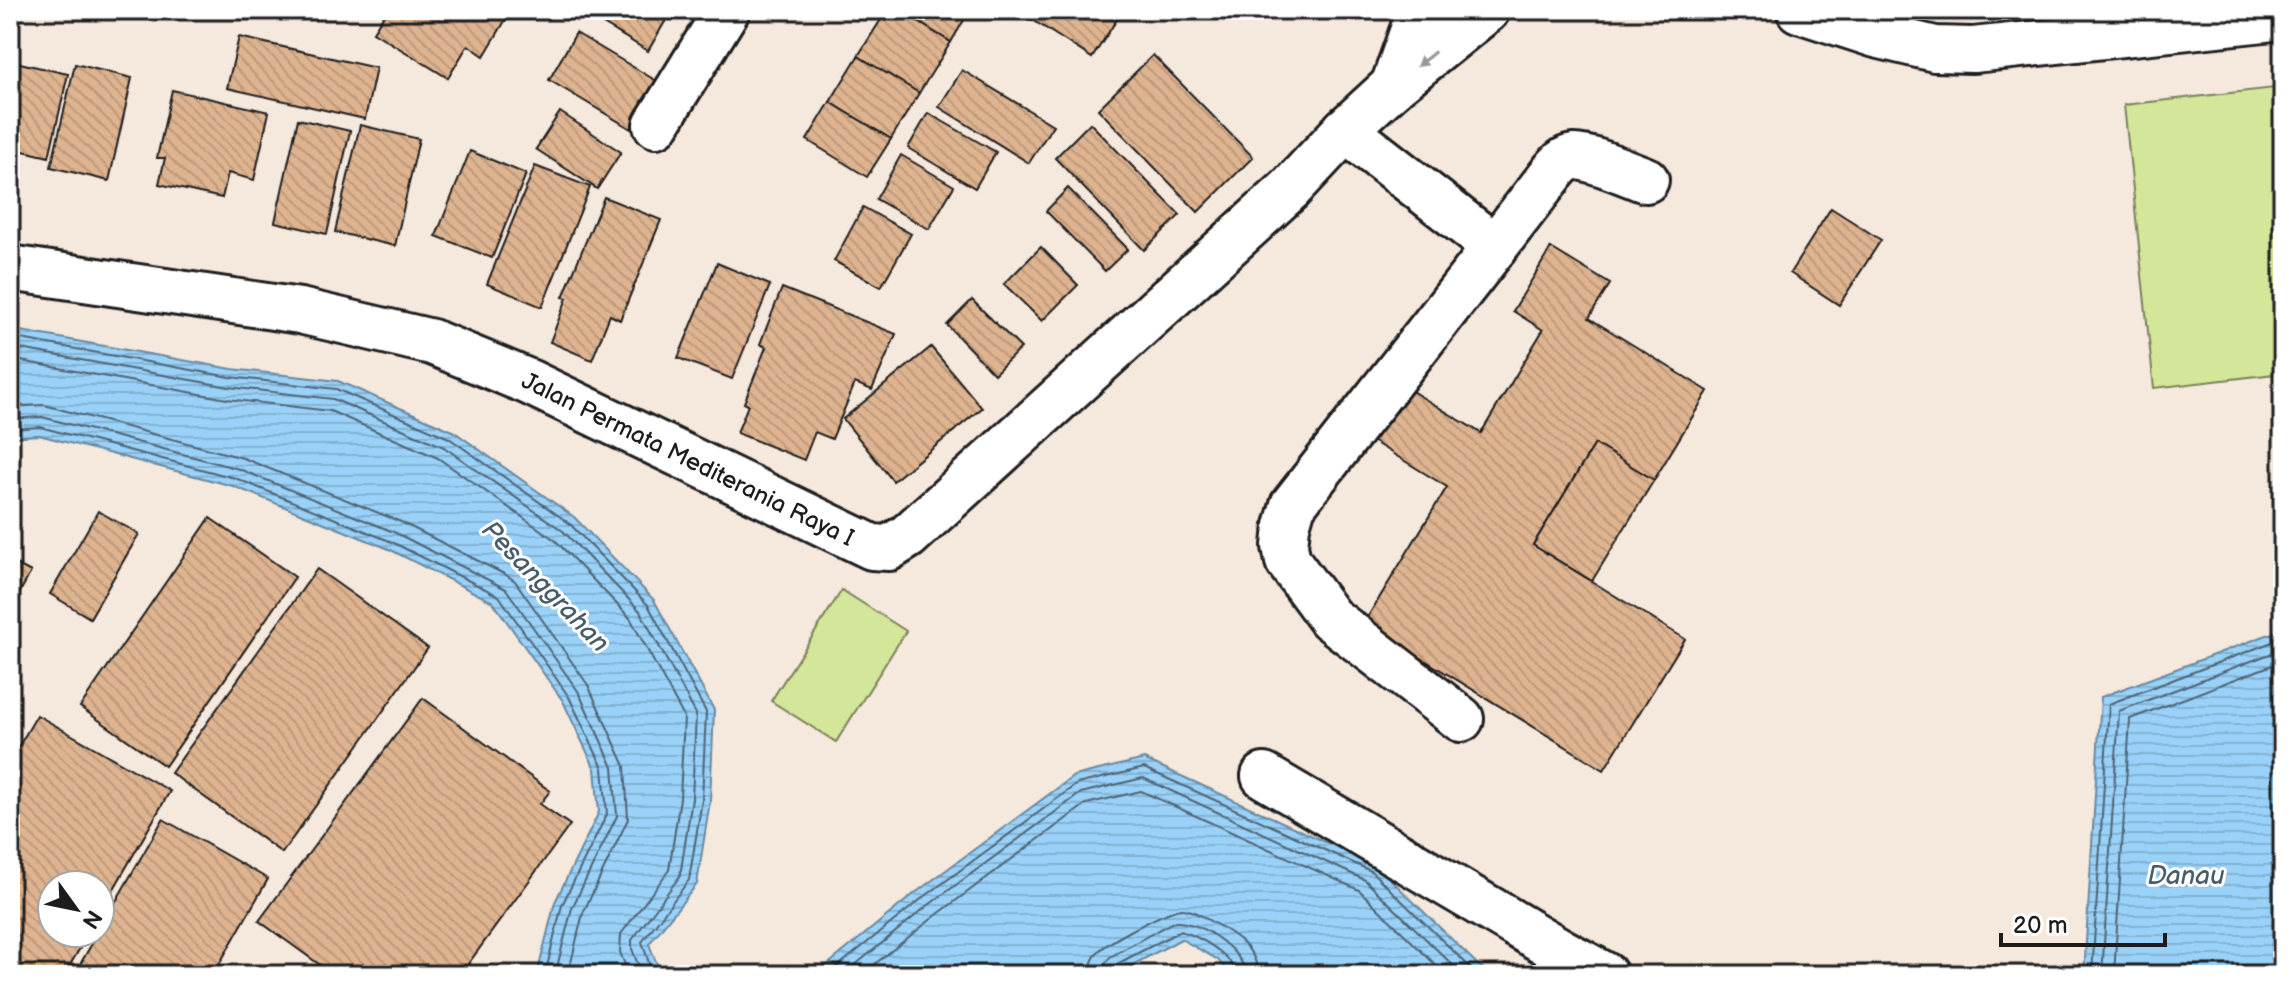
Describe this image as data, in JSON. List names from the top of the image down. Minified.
{"streets":{"street":["Jalan Permata Mediterania Raya I"]},"water":["Pesanggrahan","Danau"],"scale_bar":"20 m","north":"bottom right"}
